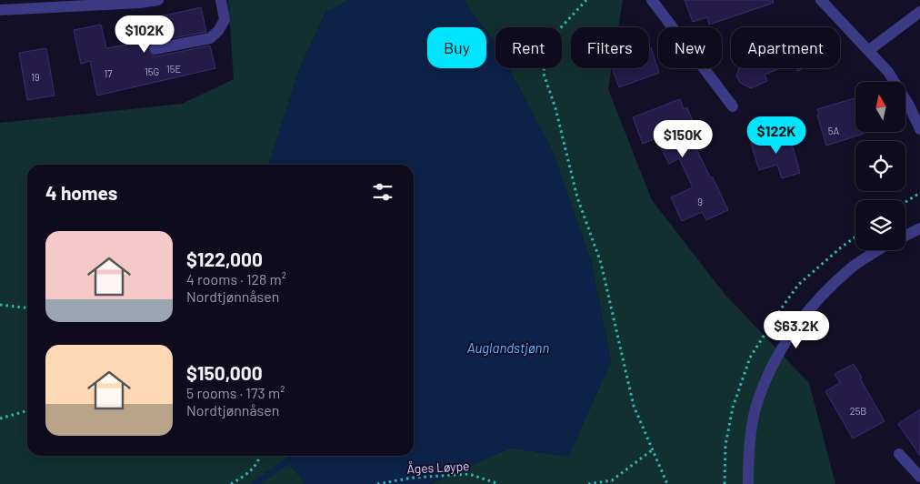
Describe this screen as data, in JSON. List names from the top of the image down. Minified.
{"streets":{"path":["Åges Løype"]},"water":["Auglandstjønn"],"house_numbers":["15E","15G","17","19","5A","9","25B"],"north":"top","page":{"price":["$102K","$122K","$150K","$63.2K"],"chip":["Buy","Rent","Filters","New","Apartment"],"heading":"4 homes","list":[{"name":"$122,000","note":"4 rooms · 128 m² · Nordtjønnåsen"},{"name":"$150,000","note":"5 rooms · 173 m² · Nordtjønnåsen"}]}}
